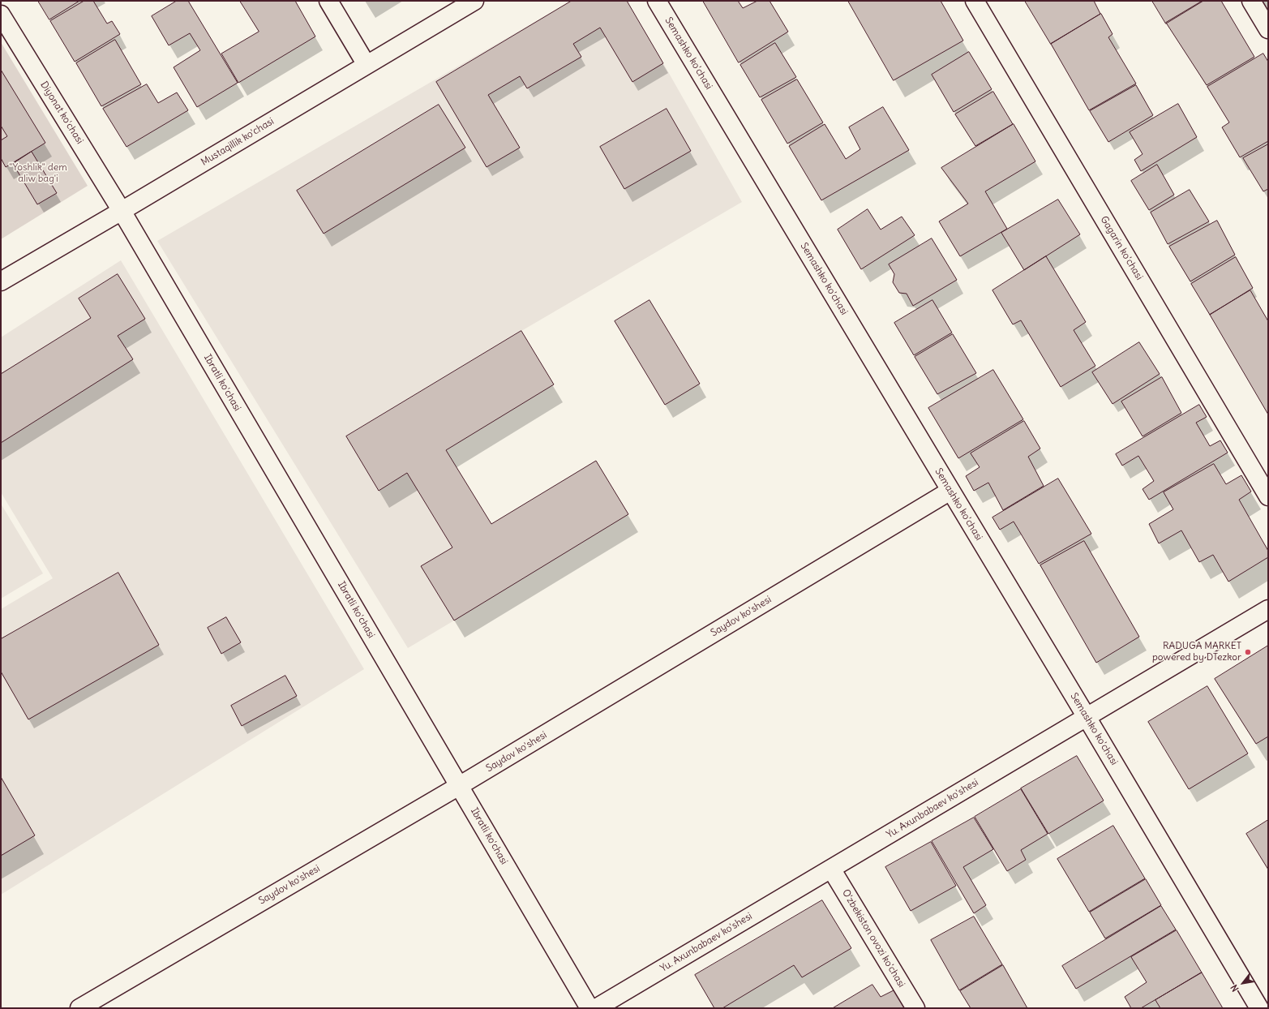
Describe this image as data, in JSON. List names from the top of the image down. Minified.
{"streets":{"street":["Semashko ko'chasi","Diyonat ko'chasi","Mustaqillik ko'chasi","Gagarin ko'chasi","Ibratli ko'chasi","Saydov ko'shesi","Yu. Axunbabaev ko'shesi","O'zbekiston ovozi ko'chasi"]},"crossings":[["Semashko ko'chasi","Saydov ko'shesi"],["Semashko ko'chasi","Yu. Axunbabaev ko'shesi"],["Diyonat ko'chasi","Mustaqillik ko'chasi"],["Diyonat ko'chasi","Ibratli ko'chasi"],["Mustaqillik ko'chasi","Ibratli ko'chasi"],["Ibratli ko'chasi","Saydov ko'shesi"],["Yu. Axunbabaev ko'shesi","O'zbekiston ovozi ko'chasi"]],"parks":["\"Yoshlik\" dem aliw bag'i"],"places":["RADUGA MARKET powered by DTezkor"],"north":"bottom left"}
